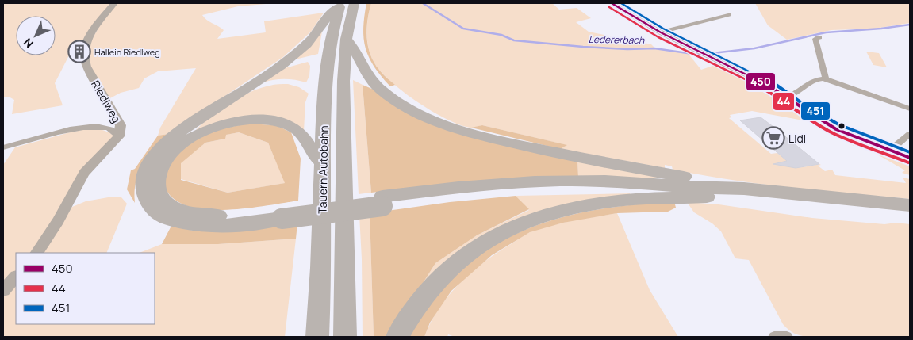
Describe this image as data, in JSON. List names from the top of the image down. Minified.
{"streets":{"highway":["Tauern Autobahn"],"street":["Riedlweg"]},"water":["Ledererbach"],"places":{"building":["Hallein Riedlweg"],"supermarket":["Lidl"]},"lines":["transit line 450","transit line 451","transit line 44"],"legend":["450","44","451"],"north":"bottom left"}
